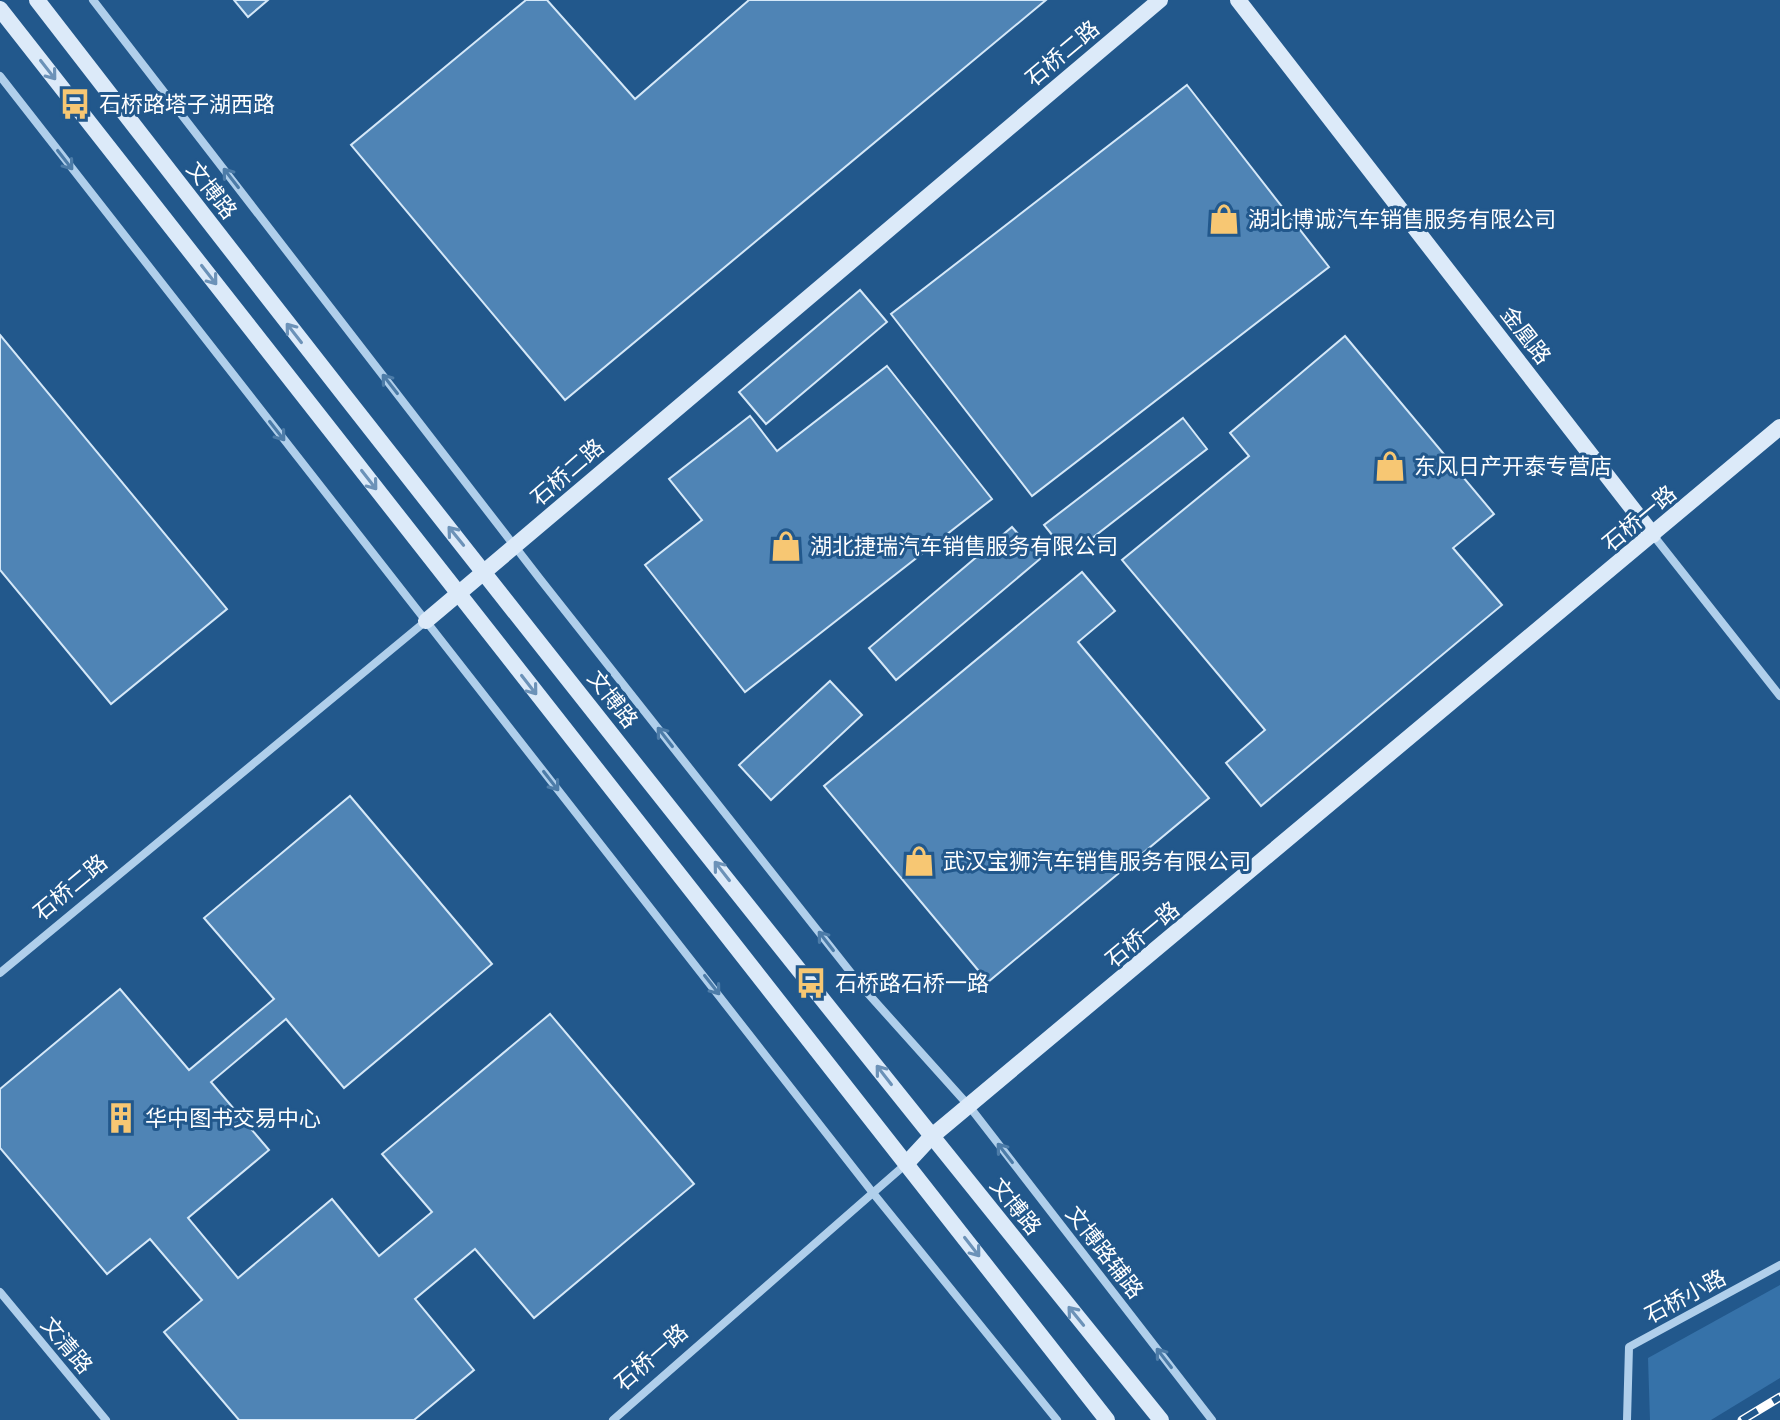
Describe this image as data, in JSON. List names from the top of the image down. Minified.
{"streets":{"main road":["石桥二路","文博路","金凰路","石桥一路"],"street":["文博路辅路","石桥小路","文清路"]},"crossings":[["石桥二路","文博路"],["石桥二路","文博路辅路"],["文博路","石桥一路"],["金凰路","石桥一路"],["石桥一路","文博路辅路"]],"one_way":["文博路辅路"],"places":{"bus stop":["石桥路塔子湖西路","石桥路石桥一路"],"shop":["湖北博诚汽车销售服务有限公司","东风日产开泰专营店","湖北捷瑞汽车销售服务有限公司","武汉宝狮汽车销售服务有限公司"],"building":["华中图书交易中心"]}}
